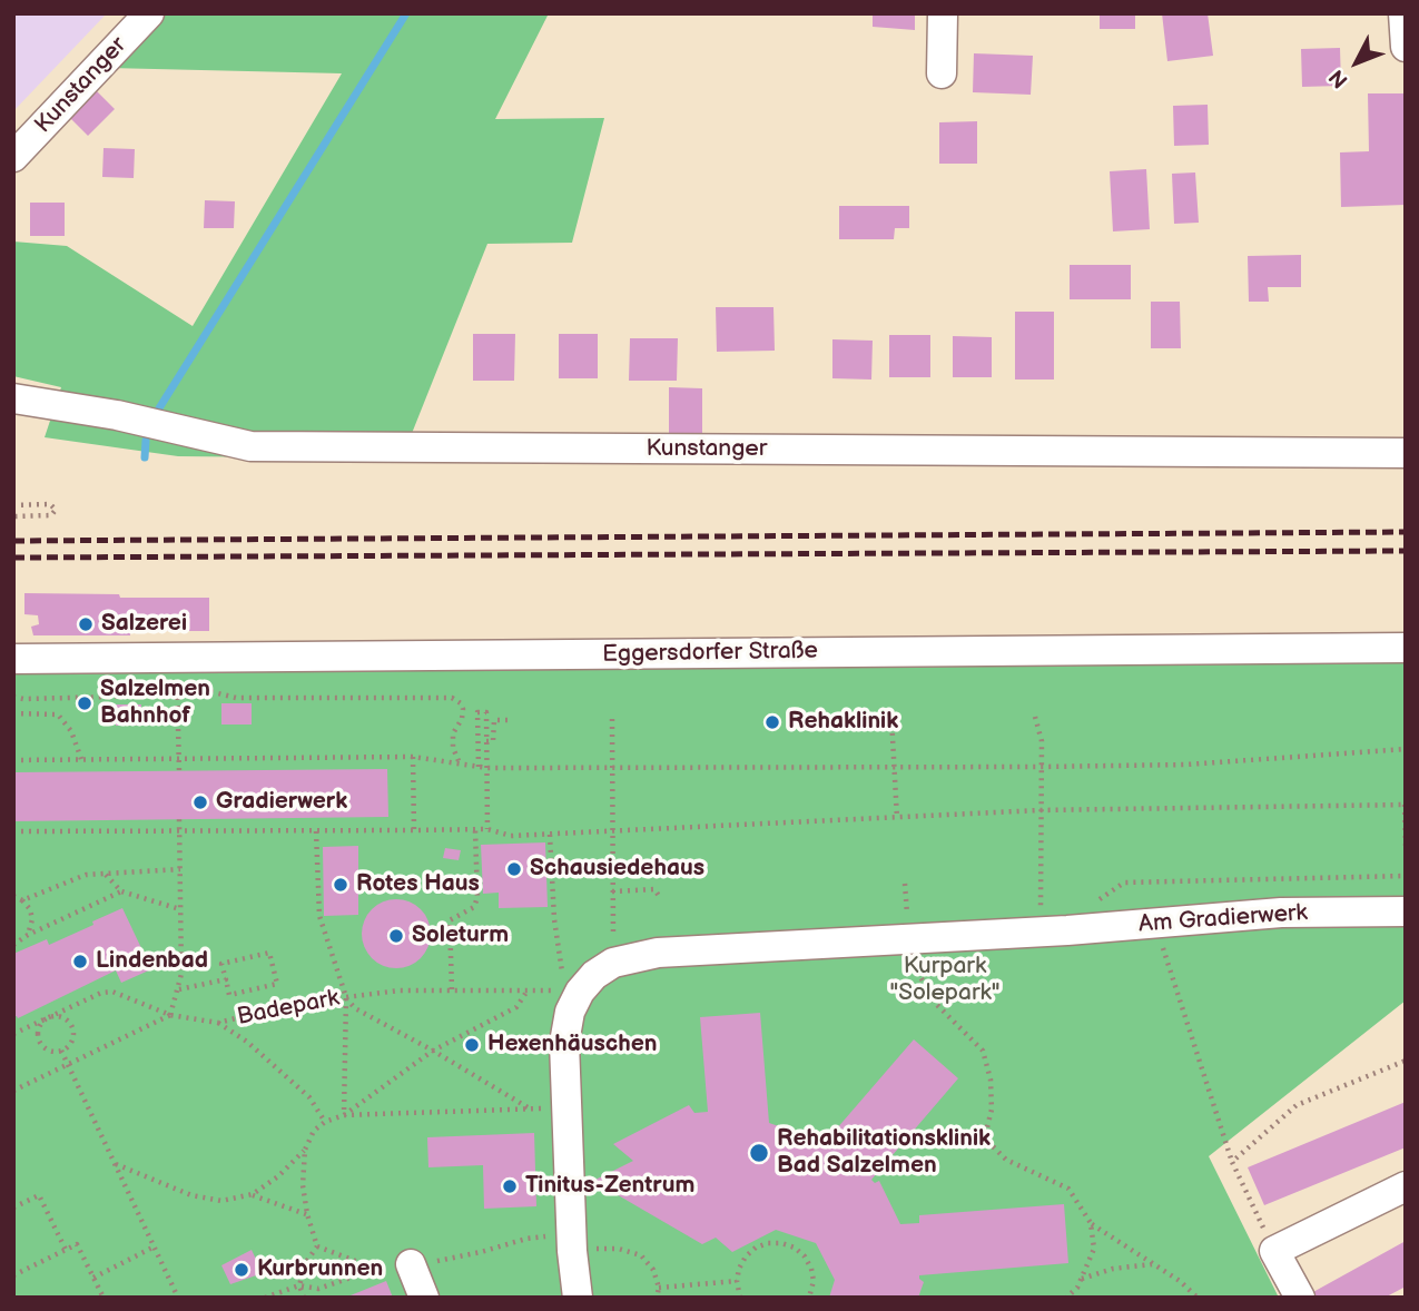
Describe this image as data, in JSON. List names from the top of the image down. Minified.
{"streets":{"street":["Kunstanger","Eggersdorfer Straße","Am Gradierwerk"],"path":["Badepark"]},"parks":["Kurpark \"Solepark\""],"places":["Salzerei","Salzelmen Bahnhof","Rehaklinik","Gradierwerk","Schausiedehaus","Rotes Haus","Soleturm","Lindenbad","Hexenhäuschen","Rehabilitationsklinik Bad Salzelmen","Tinitus-Zentrum","Kurbrunnen"],"north":"bottom left"}
